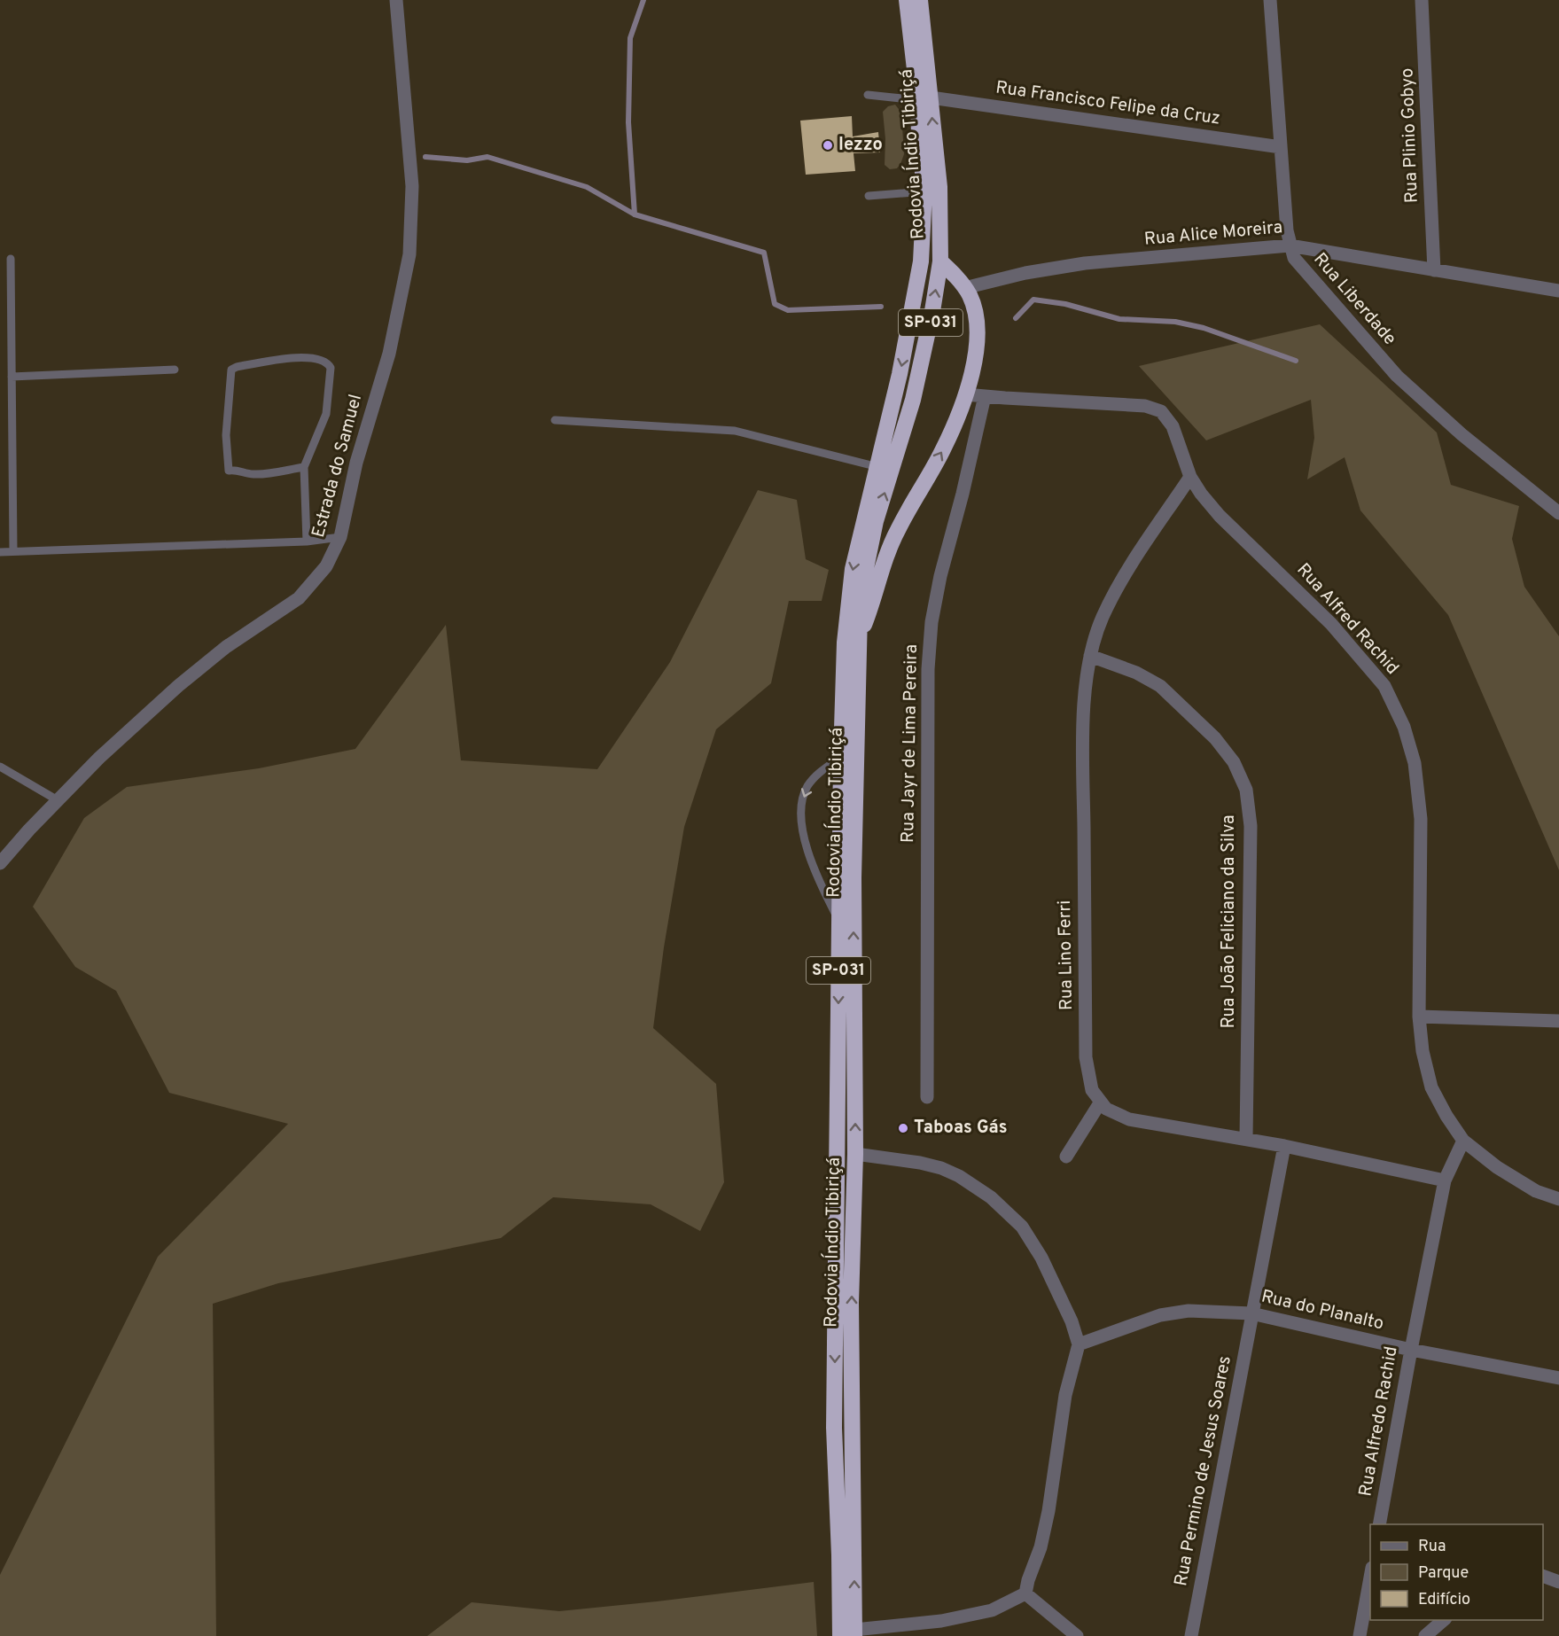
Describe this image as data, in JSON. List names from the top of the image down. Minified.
{"streets":{"highway":["Rodovia Índio Tibiriçá","SP-031"],"street":["Rua Francisco Felipe da Cruz","Rua Plinio Gobyo","Rua Alice Moreira","Rua Liberdade","Estrada do Samuel","Rua Alfred Rachid","Rua Jayr de Lima Pereira","Rua João Feliciano da Silva","Rua Lino Ferri","Rua do Planalto","Rua Alfredo Rachid","Rua Permino de Jesus Soares"]},"crossings":[["Rua Francisco Felipe da Cruz","Rodovia Índio Tibiriçá"],["Rua Francisco Felipe da Cruz","Rua Liberdade"],["Rua Plinio Gobyo","Rua Alice Moreira"],["Rua Alice Moreira","Rua Liberdade"],["Rua Alfred Rachid","Rua Jayr de Lima Pereira"],["Rua Alfred Rachid","Rua Lino Ferri"],["Rua Alfred Rachid","Rua Alfredo Rachid"],["Rua João Feliciano da Silva","Rua Lino Ferri"],["Rua do Planalto","Rua Alfredo Rachid"],["Rua do Planalto","Rua Permino de Jesus Soares"]],"places":["Iezzo","Taboas Gás"],"legend":["Rua","Parque","Edifício"]}
